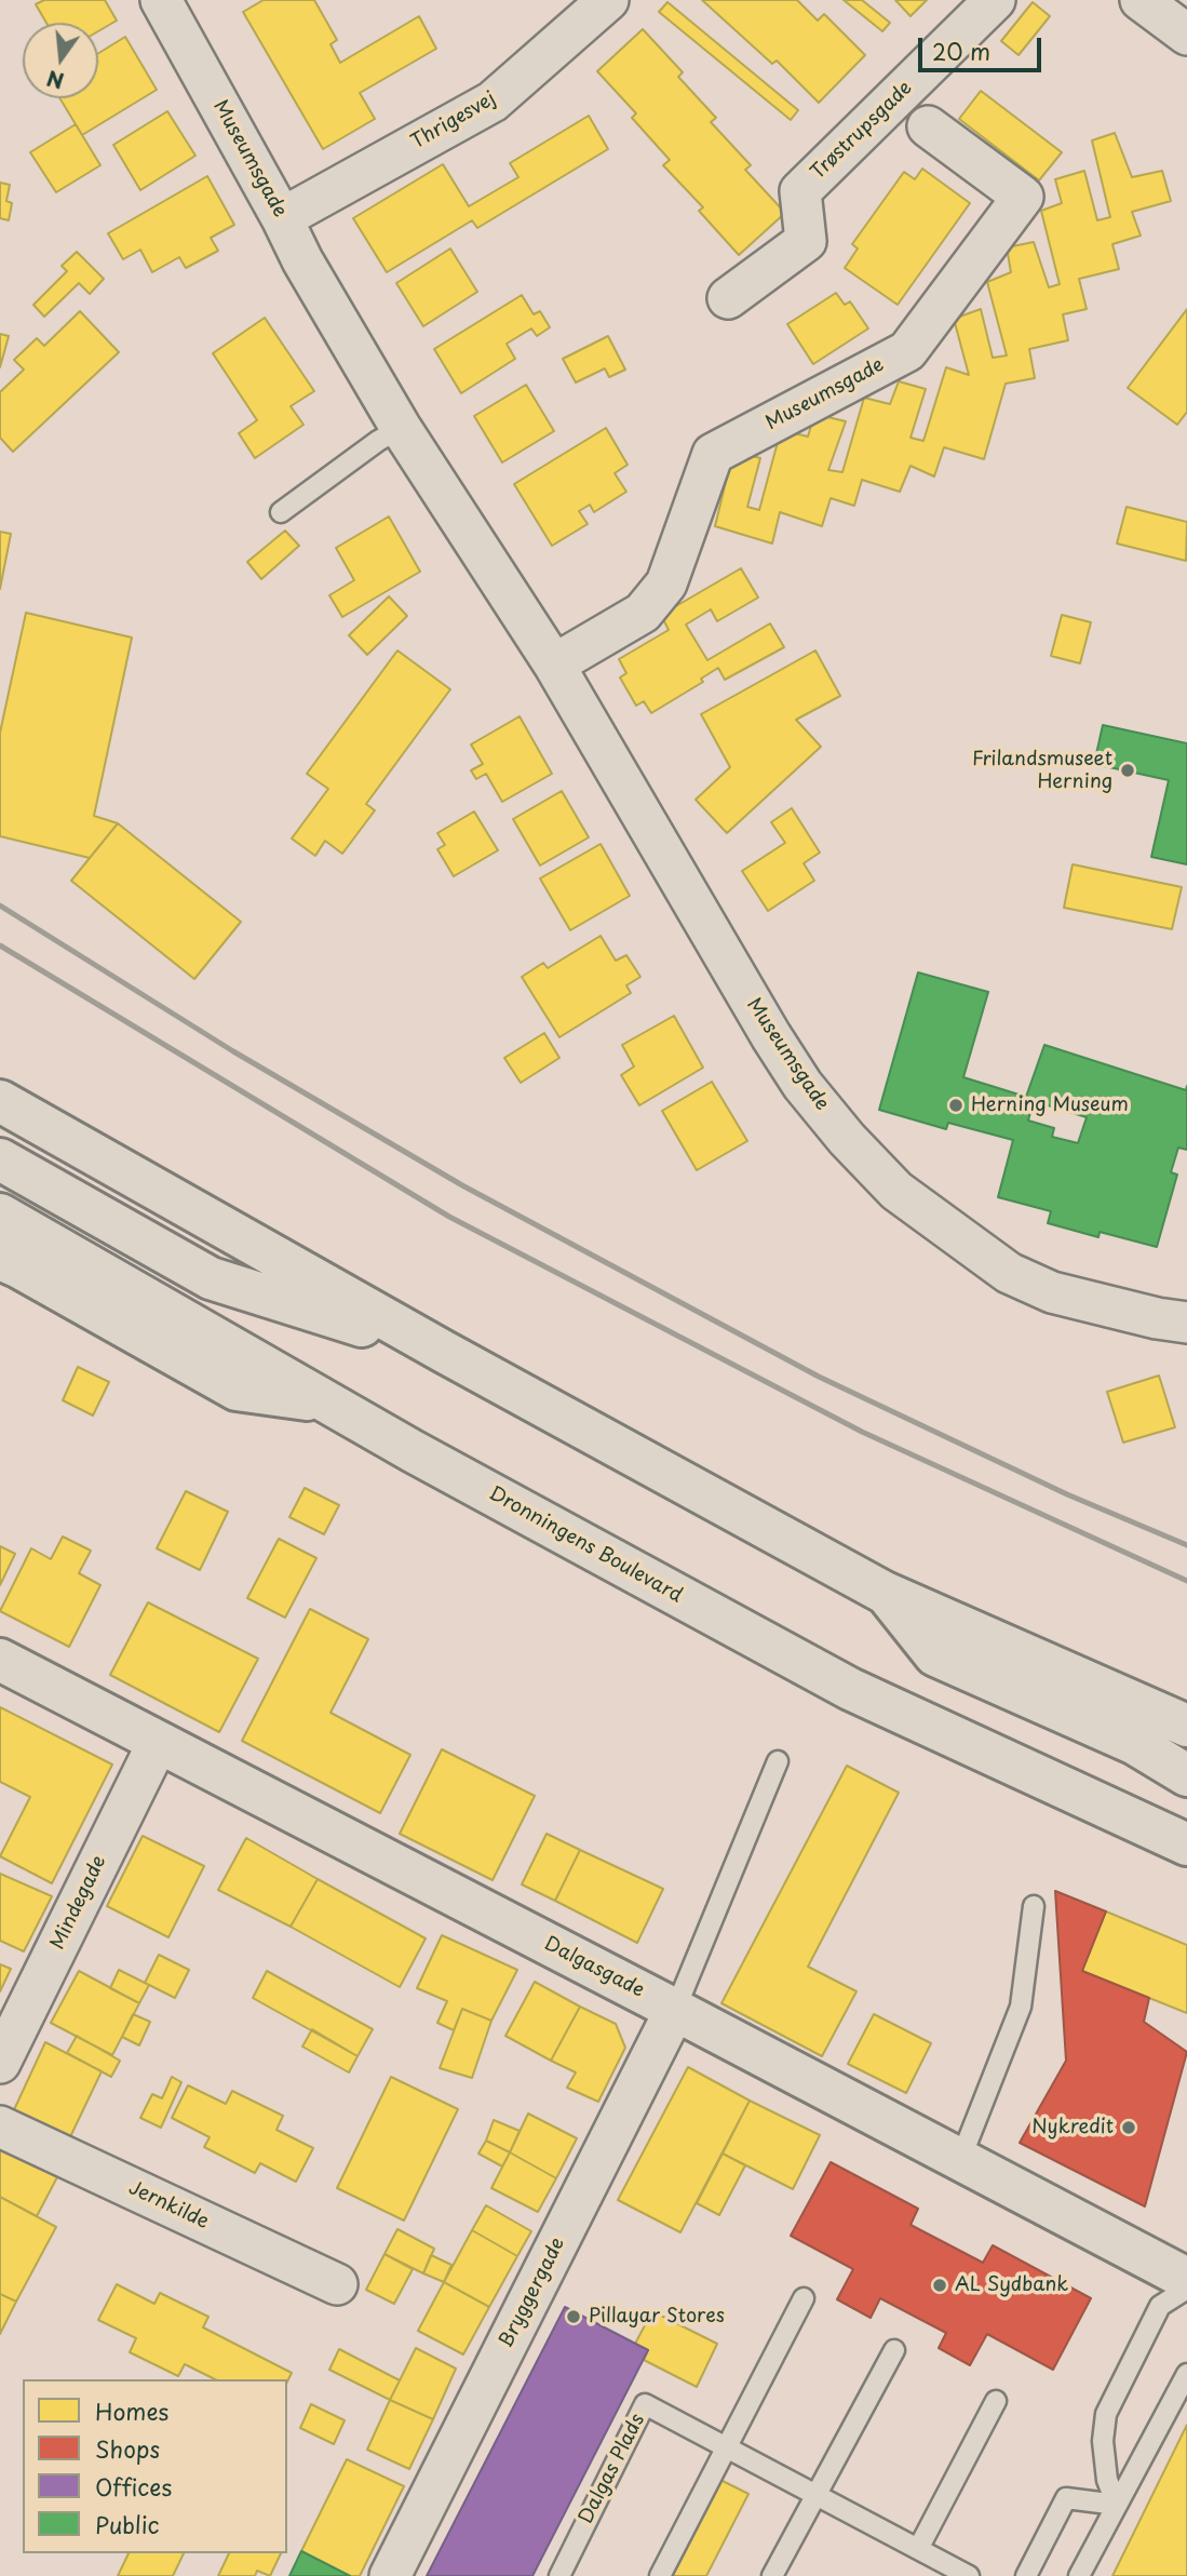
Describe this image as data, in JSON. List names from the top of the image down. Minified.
{"streets":{"main road":["Dronningens Boulevard","Dalgasgade"],"street":["Thrigesvej","Trøstrupsgade","Museumsgade","Mindegade","Jernkilde","Bryggergade"],"lane":["Dalgas Plads"]},"crossings":[["Thrigesvej","Museumsgade"],["Mindegade","Dalgasgade"],["Dalgasgade","Bryggergade"]],"places":["Frilandsmuseet Herning","Herning Museum","Nykredit","AL Sydbank","Pillayar Stores"],"legend":["Homes","Shops","Offices","Public"],"scale_bar":"20 m","north":"bottom"}
